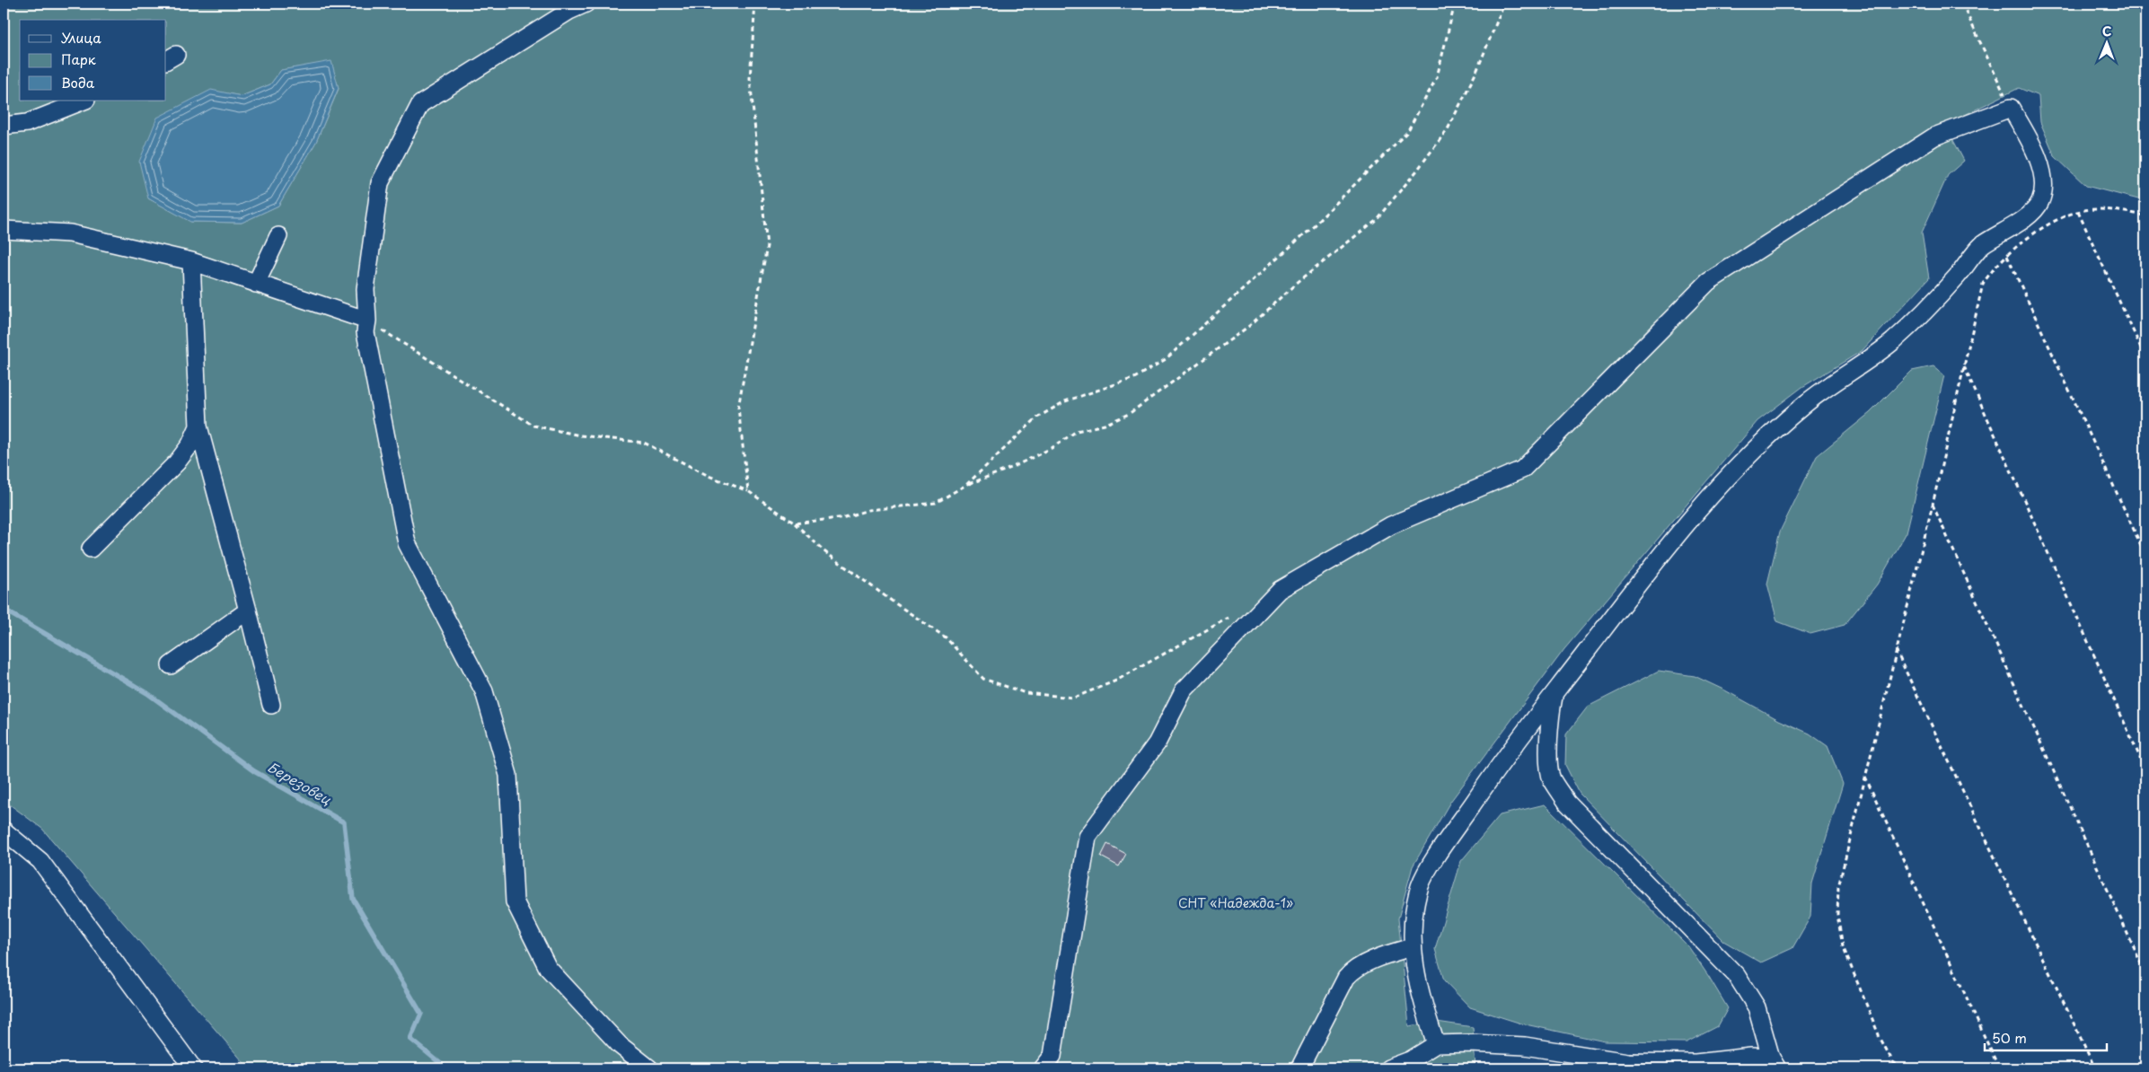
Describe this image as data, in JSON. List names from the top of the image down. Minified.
{"water":["Березовец"],"parks":["СНТ «Надежда-1»"],"legend":["Улица","Парк","Вода"],"scale_bar":"50 m","north":"top"}
